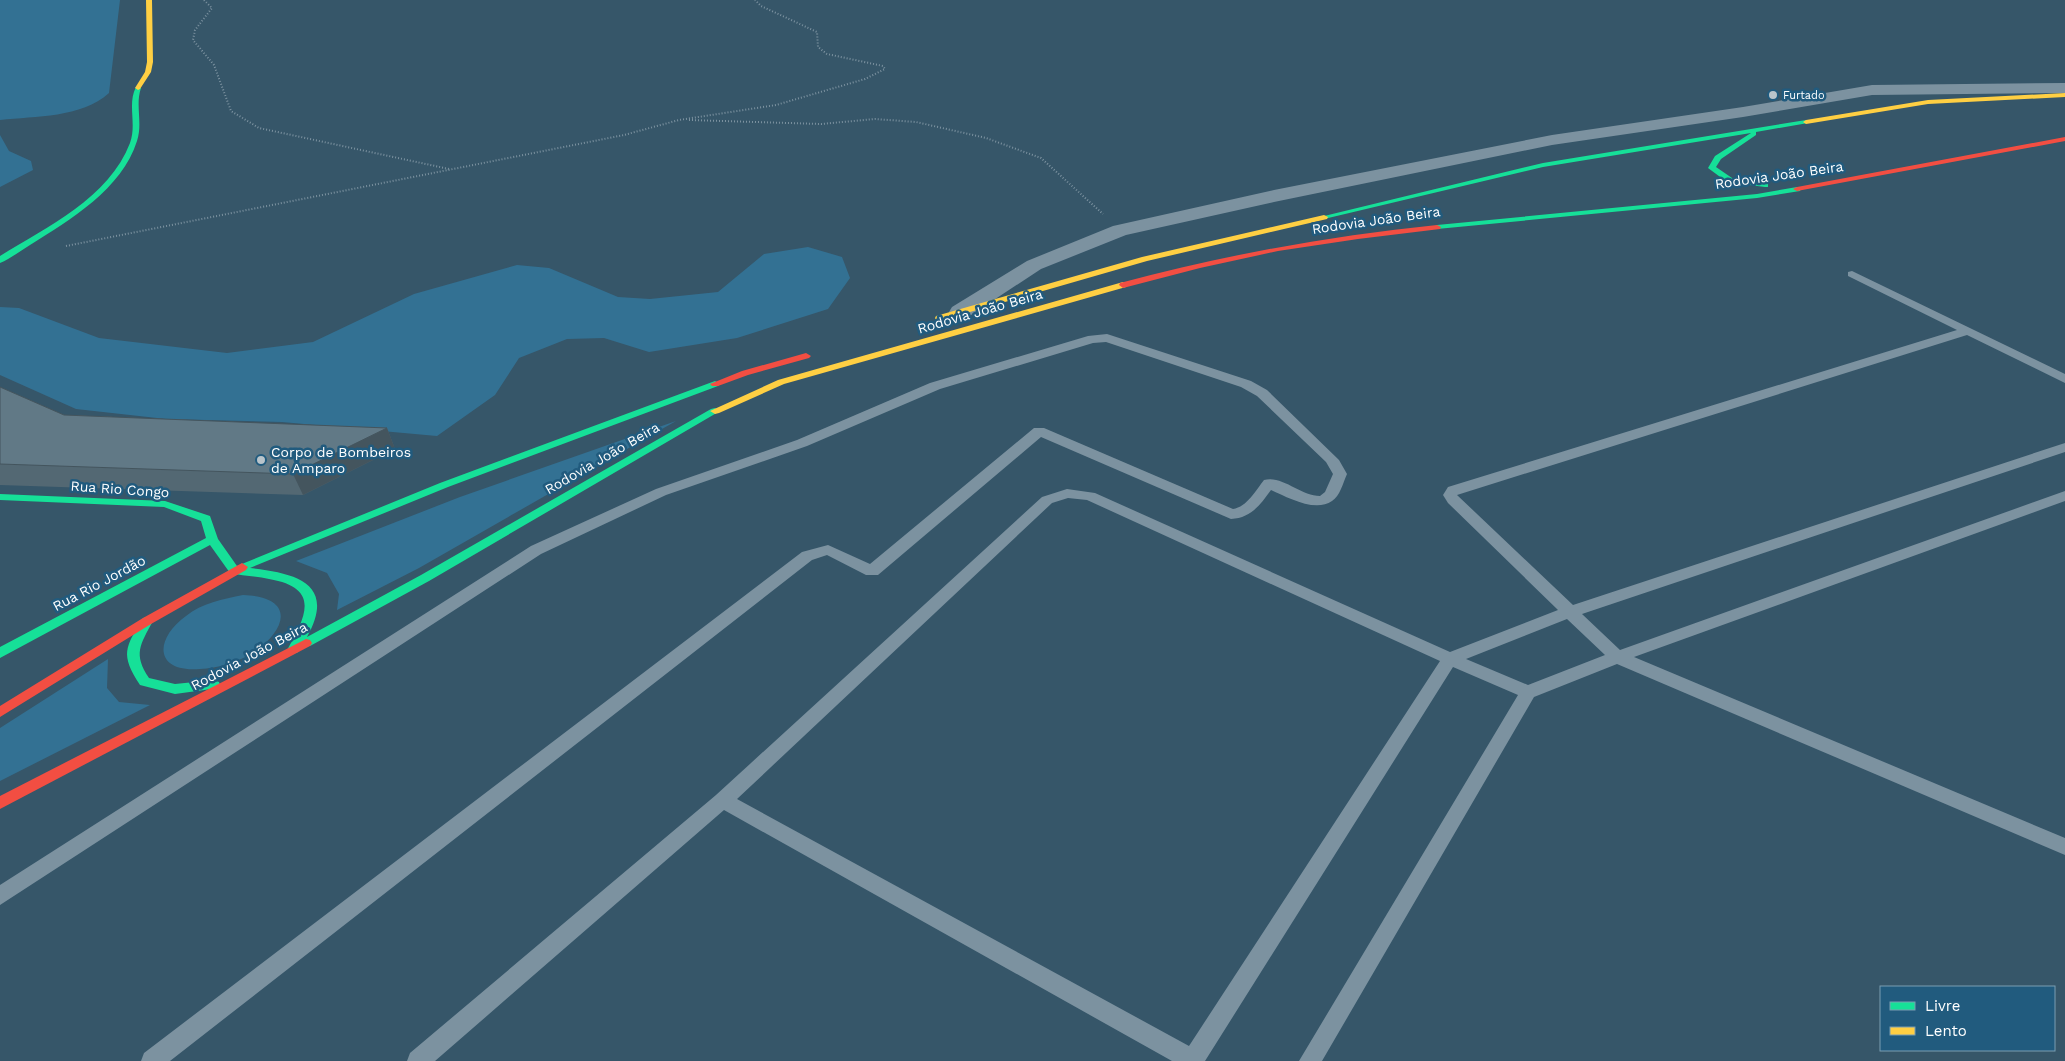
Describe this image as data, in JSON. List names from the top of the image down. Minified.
{"streets":{"main road":["Rodovia João Beira","Rua Rio Congo","Rua Rio Jordão"]},"crossings":[["Rodovia João Beira","Rua Rio Congo"],["Rua Rio Congo","Rua Rio Jordão"]],"places":["Furtado","Corpo de Bombeiros de Amparo"],"legend":["Livre","Lento"]}
